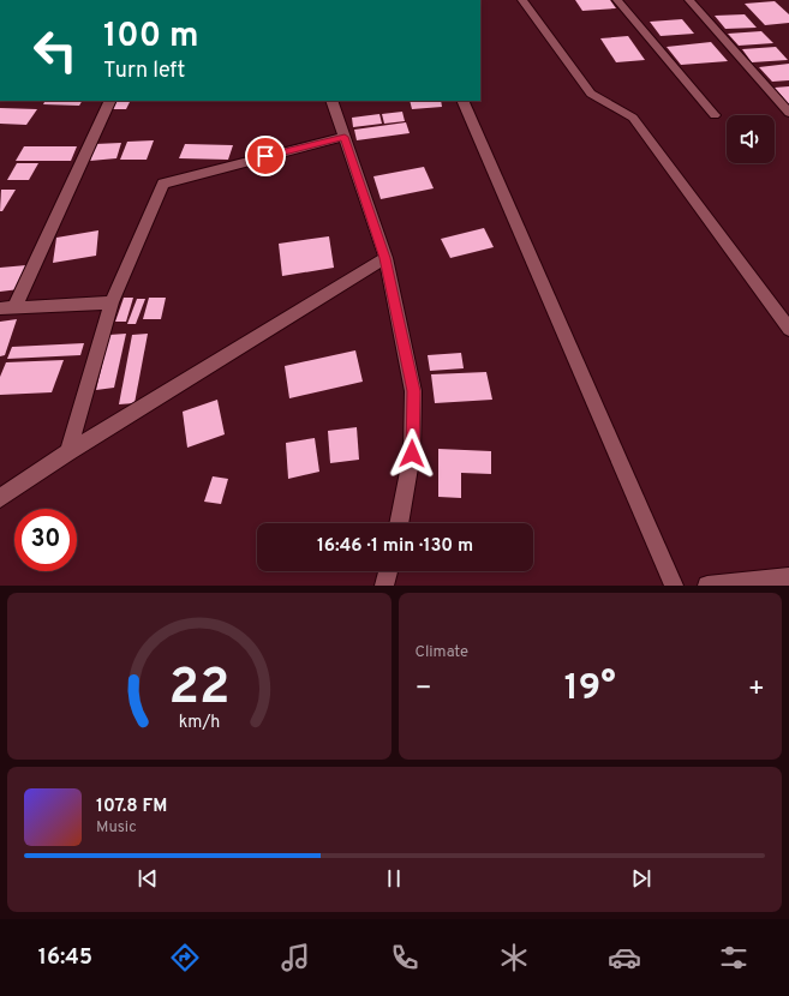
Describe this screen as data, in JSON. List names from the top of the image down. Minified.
{"page":{"turn":["100 m","Turn left"],"limit":"30","trip":"16:46 · 1 min · 130 m","tile":"Climate","heat":["−","19°","+"],"song":["107.8 FM","Music"],"tabs":"16:45","gauge":["22","km/h"]}}
